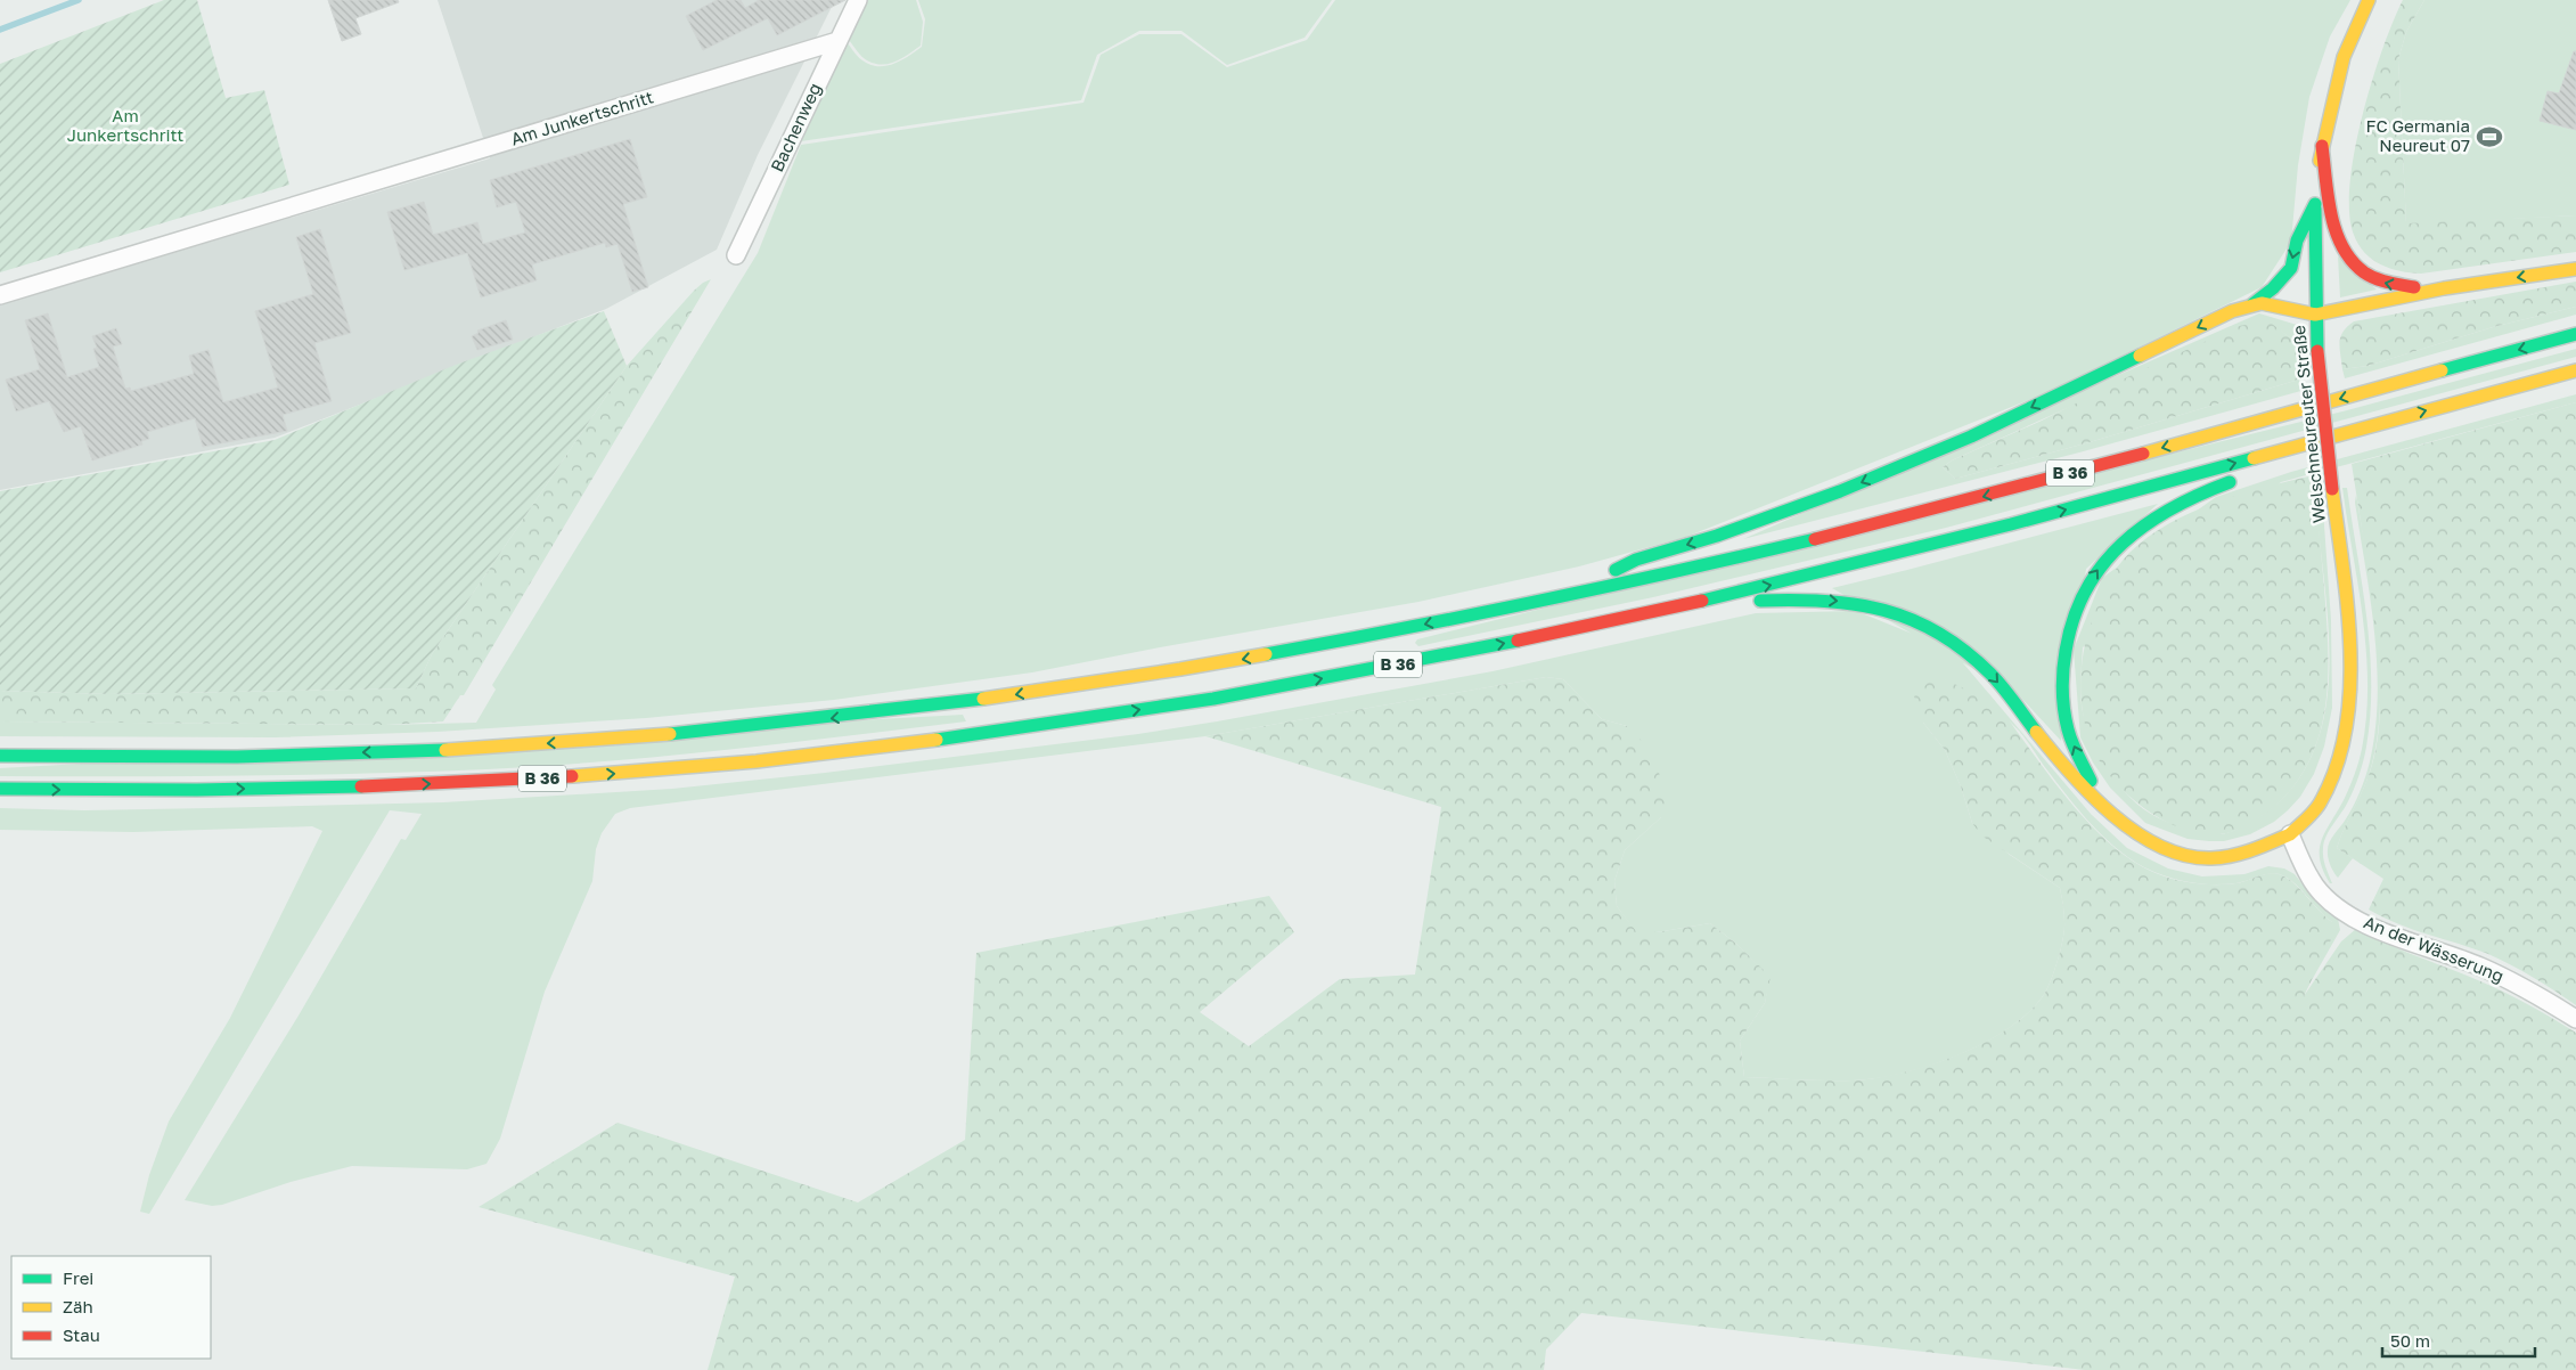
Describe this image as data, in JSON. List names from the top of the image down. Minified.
{"streets":{"main road":["Welschneureuter Straße","B 36"],"street":["Am Junkertschritt","Bachenweg","An der Wässerung"]},"crossings":[["Am Junkertschritt","Bachenweg"],["Welschneureuter Straße","B 36"],["Welschneureuter Straße","An der Wässerung"]],"parks":["Am Junkertschritt"],"places":{"sports":["FC Germania Neureut 07"]},"legend":["Frei","Zäh","Stau"],"scale_bar":"50 m"}
